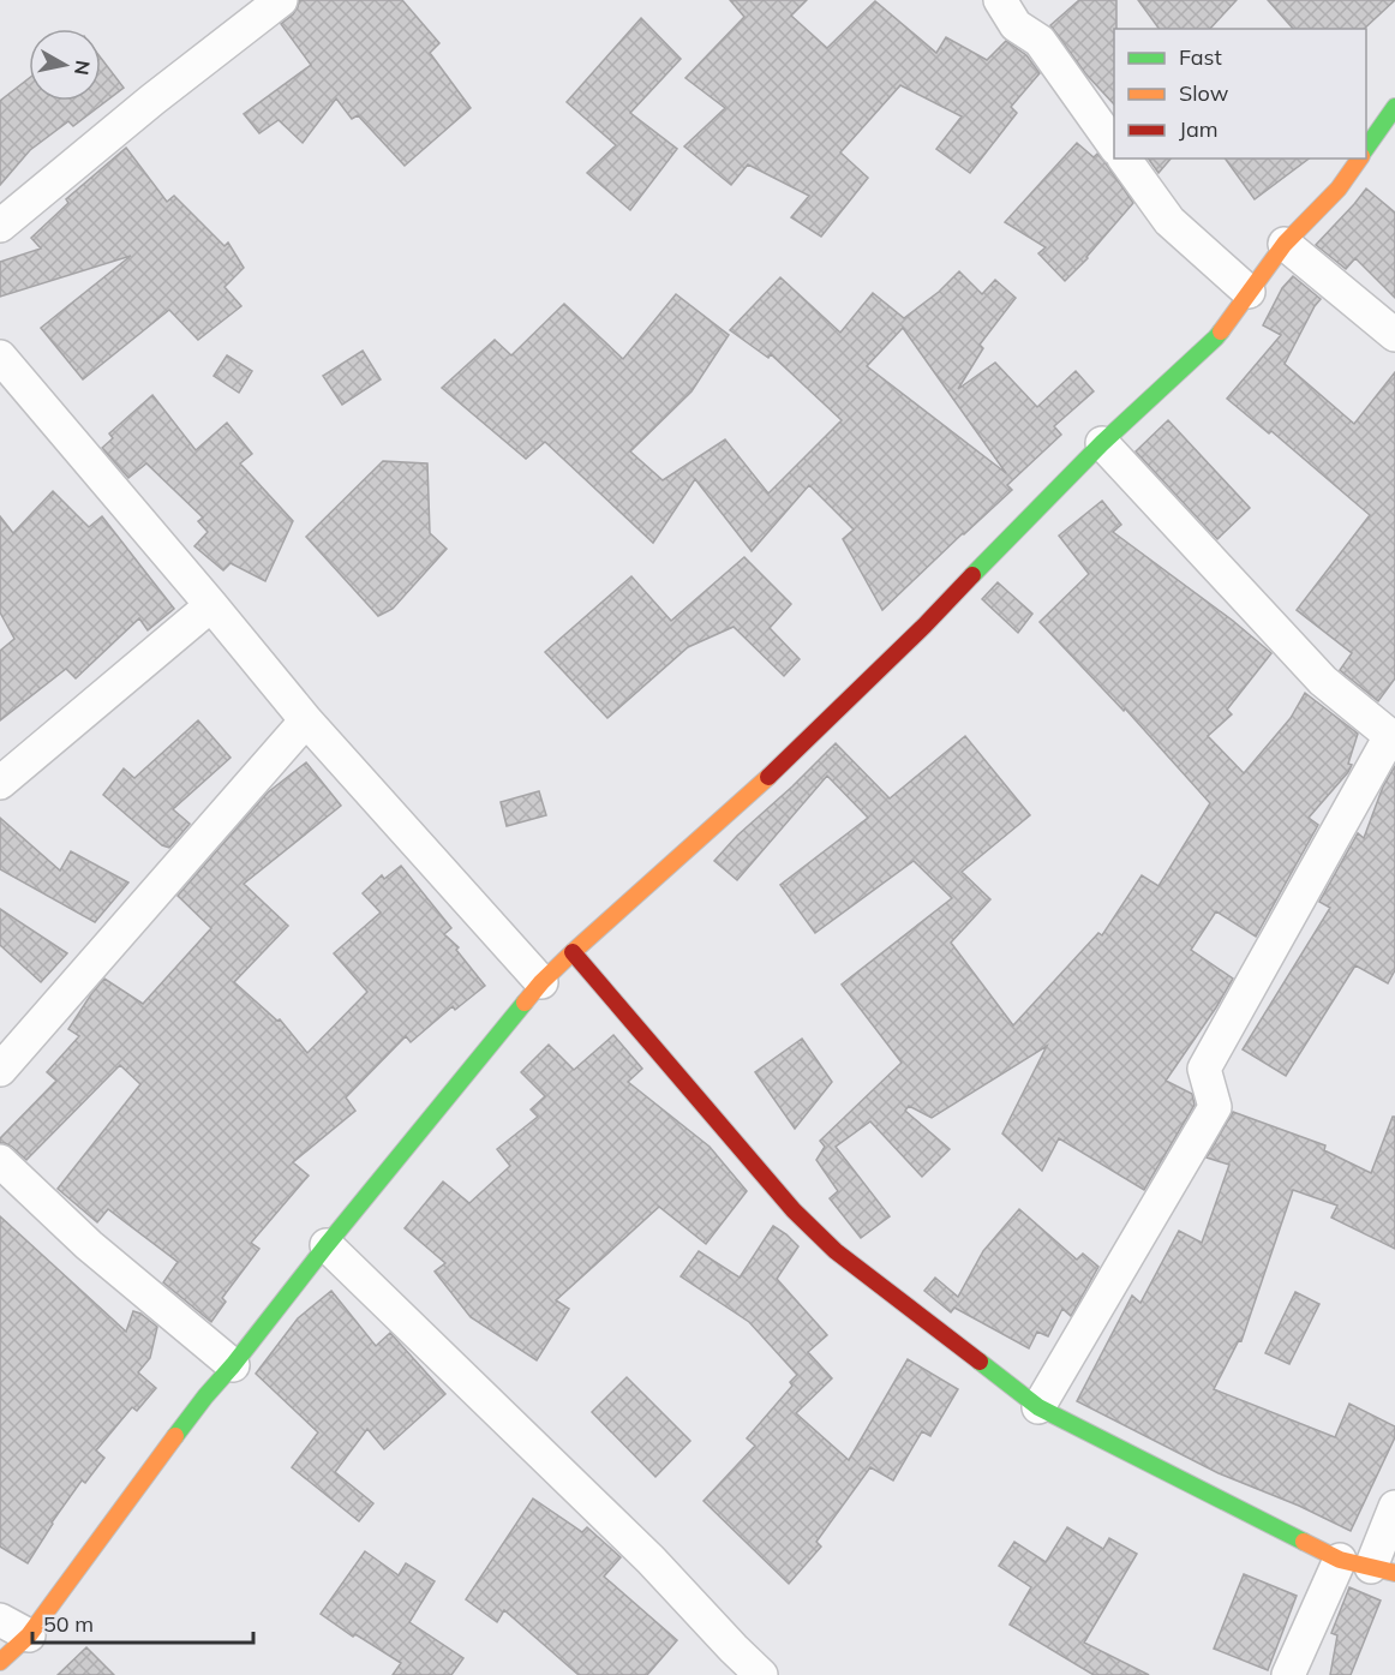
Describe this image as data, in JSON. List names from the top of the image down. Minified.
{"legend":["Fast","Slow","Jam"],"scale_bar":"50 m","north":"right"}
